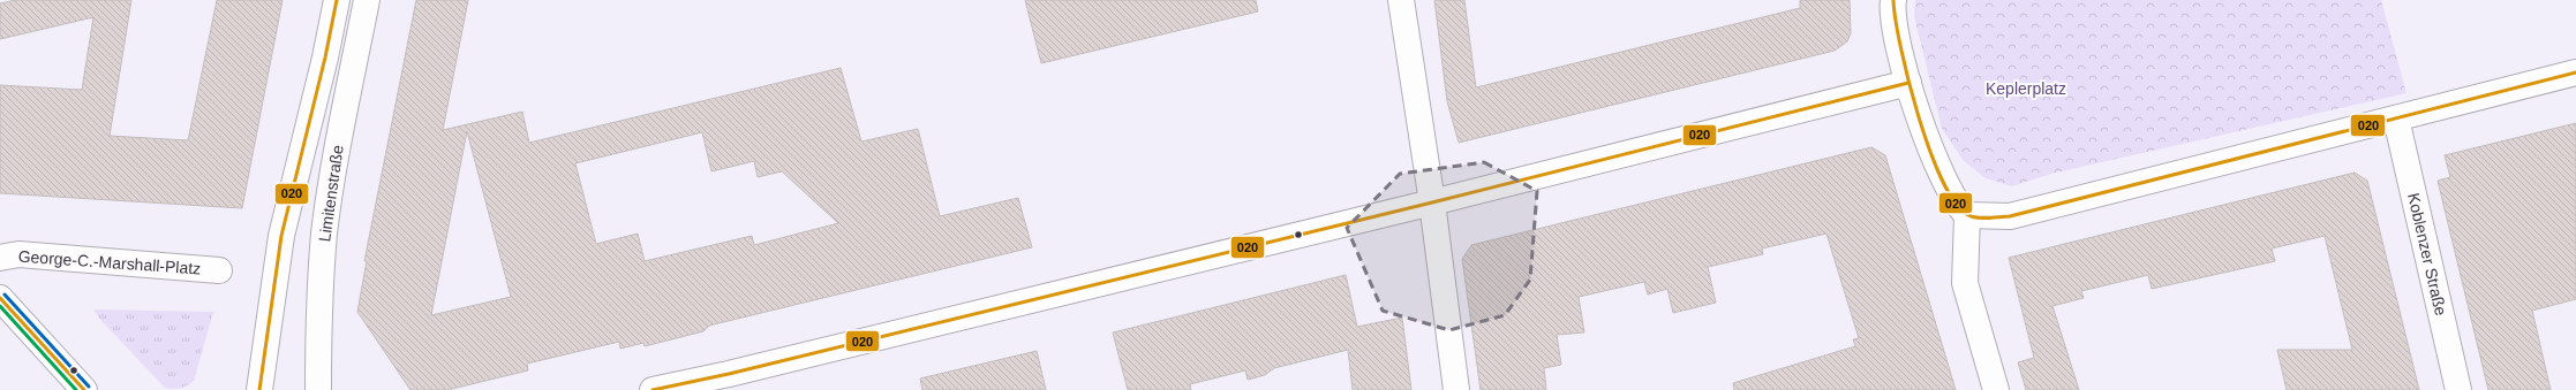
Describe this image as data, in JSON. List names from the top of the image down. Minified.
{"streets":{"street":["Limitenstraße","Koblenzer Straße","George-C.-Marshall-Platz"]},"parks":["Keplerplatz"],"lines":["transit line 020"]}
